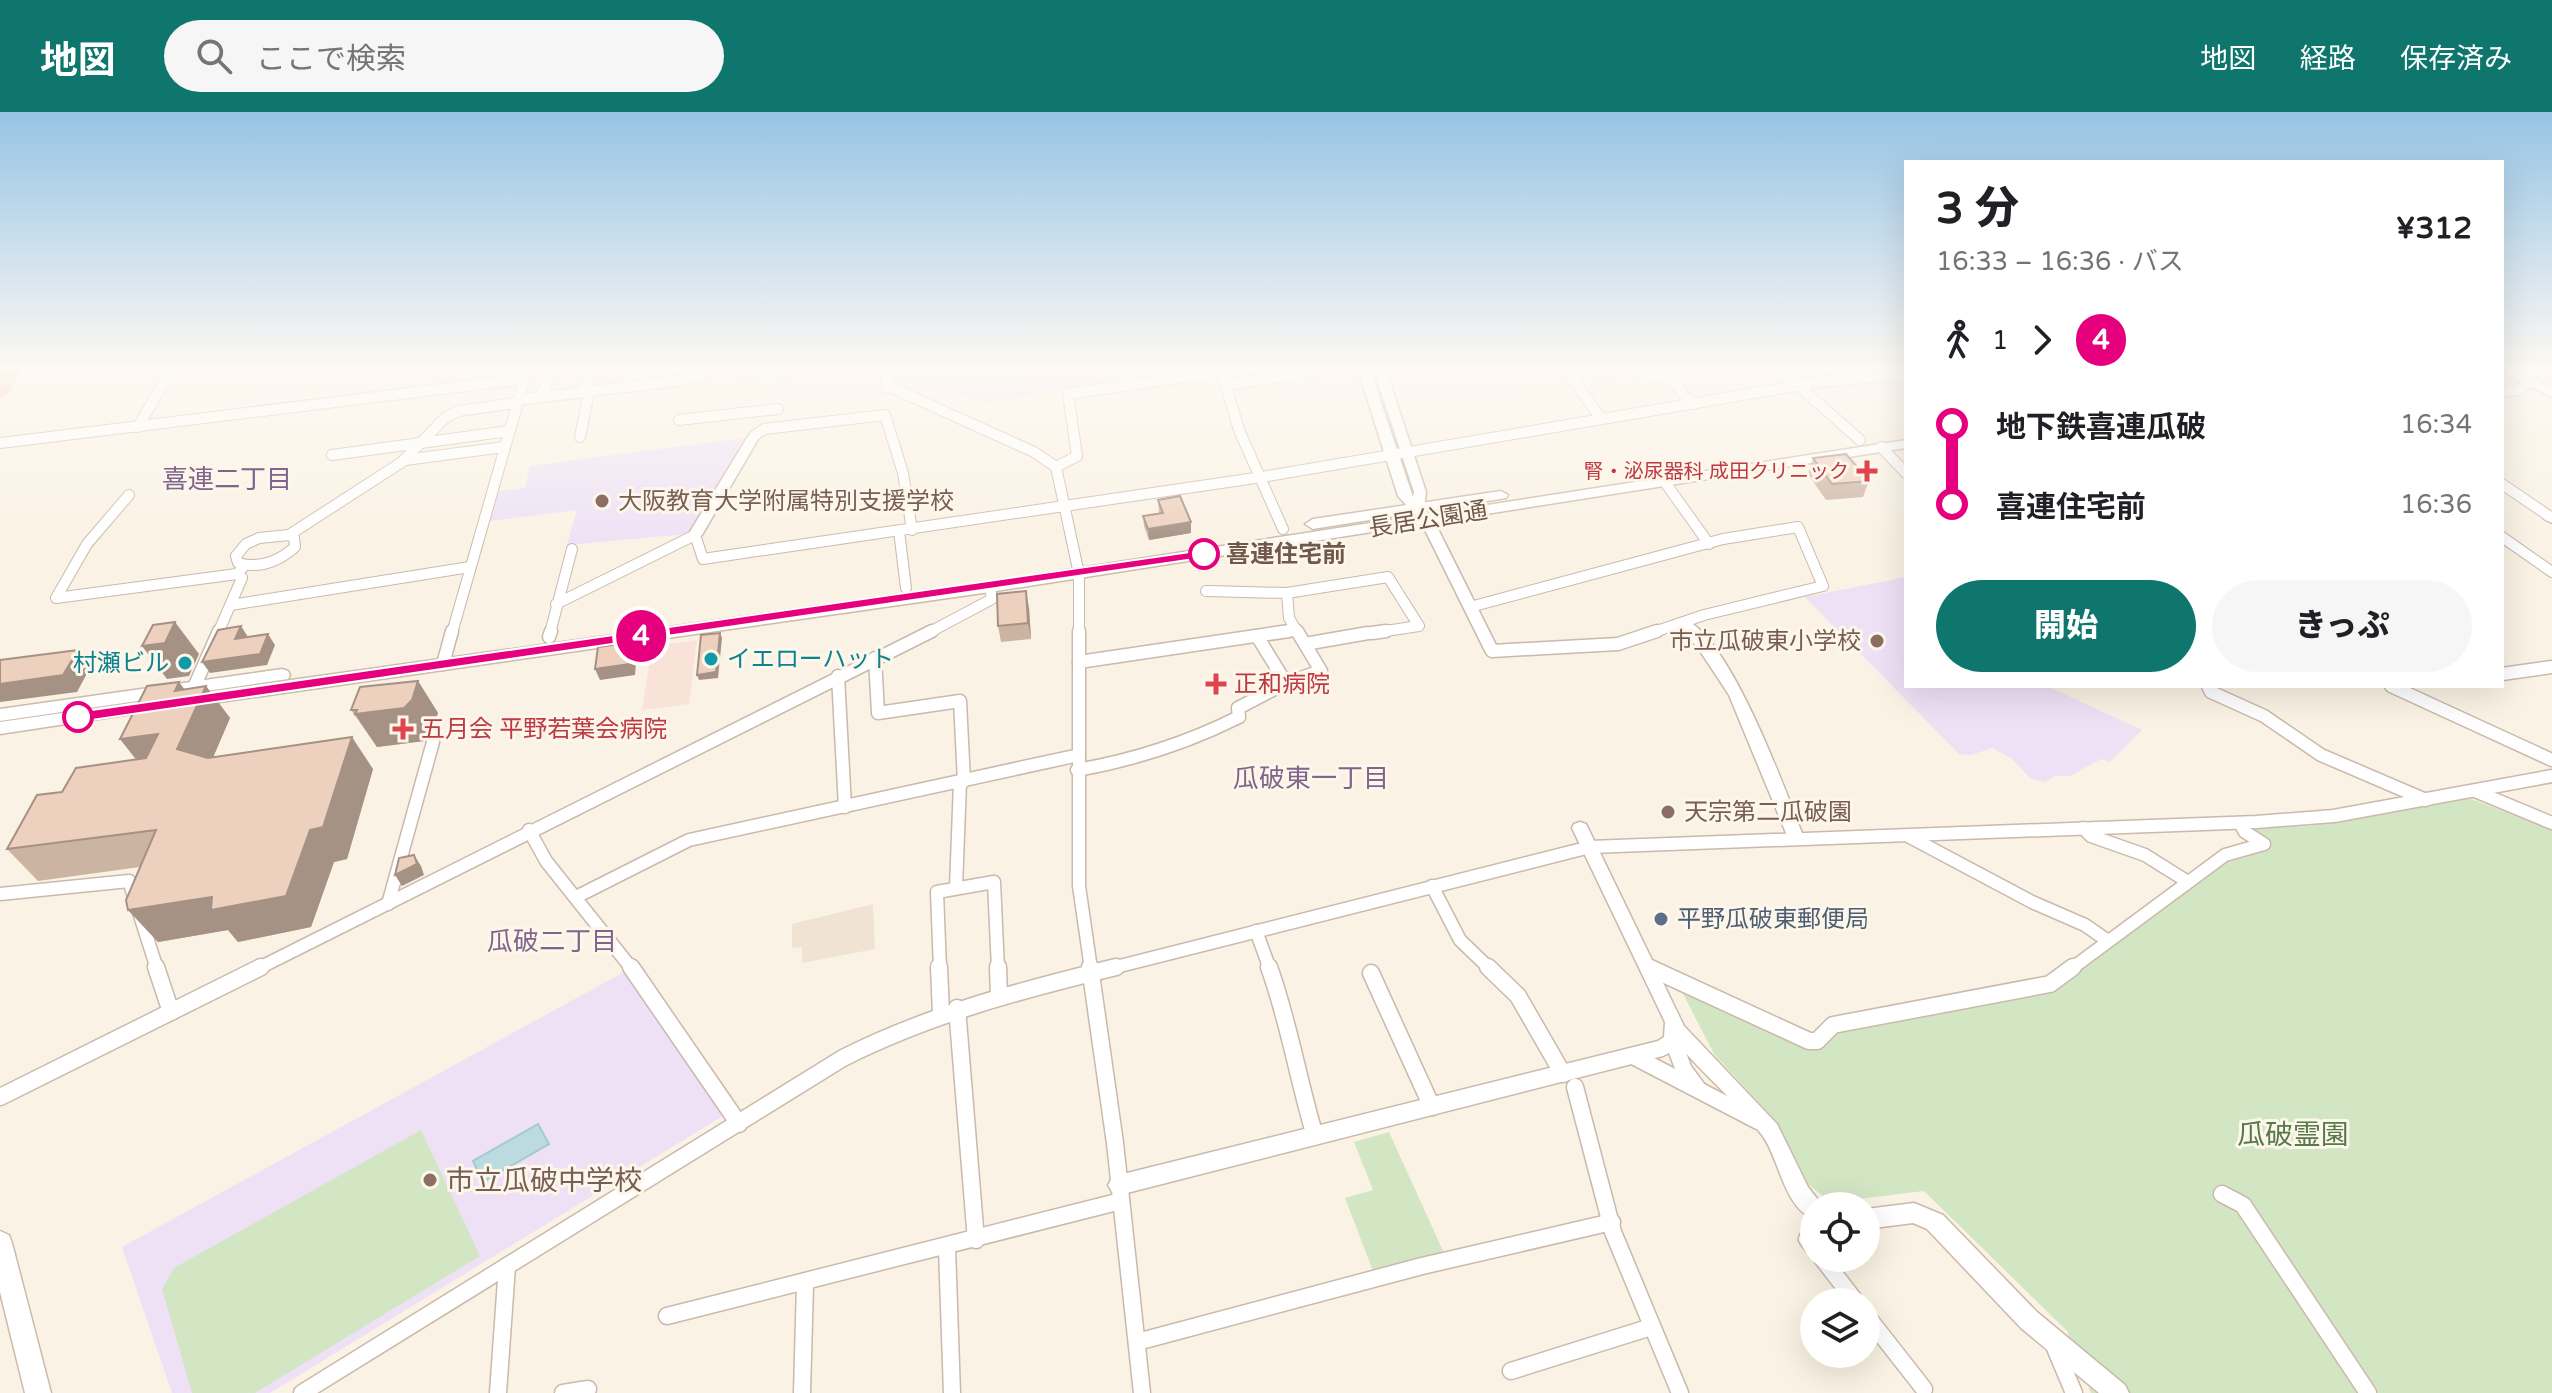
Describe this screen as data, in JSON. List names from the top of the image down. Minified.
{"streets":{"main road":["長居公園通"]},"districts":["喜連二丁目","瓜破東一丁目","瓜破二丁目"],"parks":["瓜破霊園"],"places":{"health":["腎・泌尿器科 成田クリニック","正和病院","五月会 平野若葉会病院"],"other":["大阪教育大学附属特別支援学校","喜連住宅前","市立瓜破東小学校","イエローハット","村瀬ビル","天宗第二瓜破園","平野瓜破東郵便局","市立瓜破中学校"]},"lines":["bus line 4"],"page":{"header":"地図","search":"ここで検索","nav":["地図","経路","保存済み"],"on_map":"4","heading":["3 分","16:33 – 16:36 · バス","¥312"],"legs":["1","4"],"list":[{"name":"地下鉄喜連瓜破","value":"16:34"},{"name":"喜連住宅前","value":"16:36"}],"buttons":["開始","きっぷ"]}}
